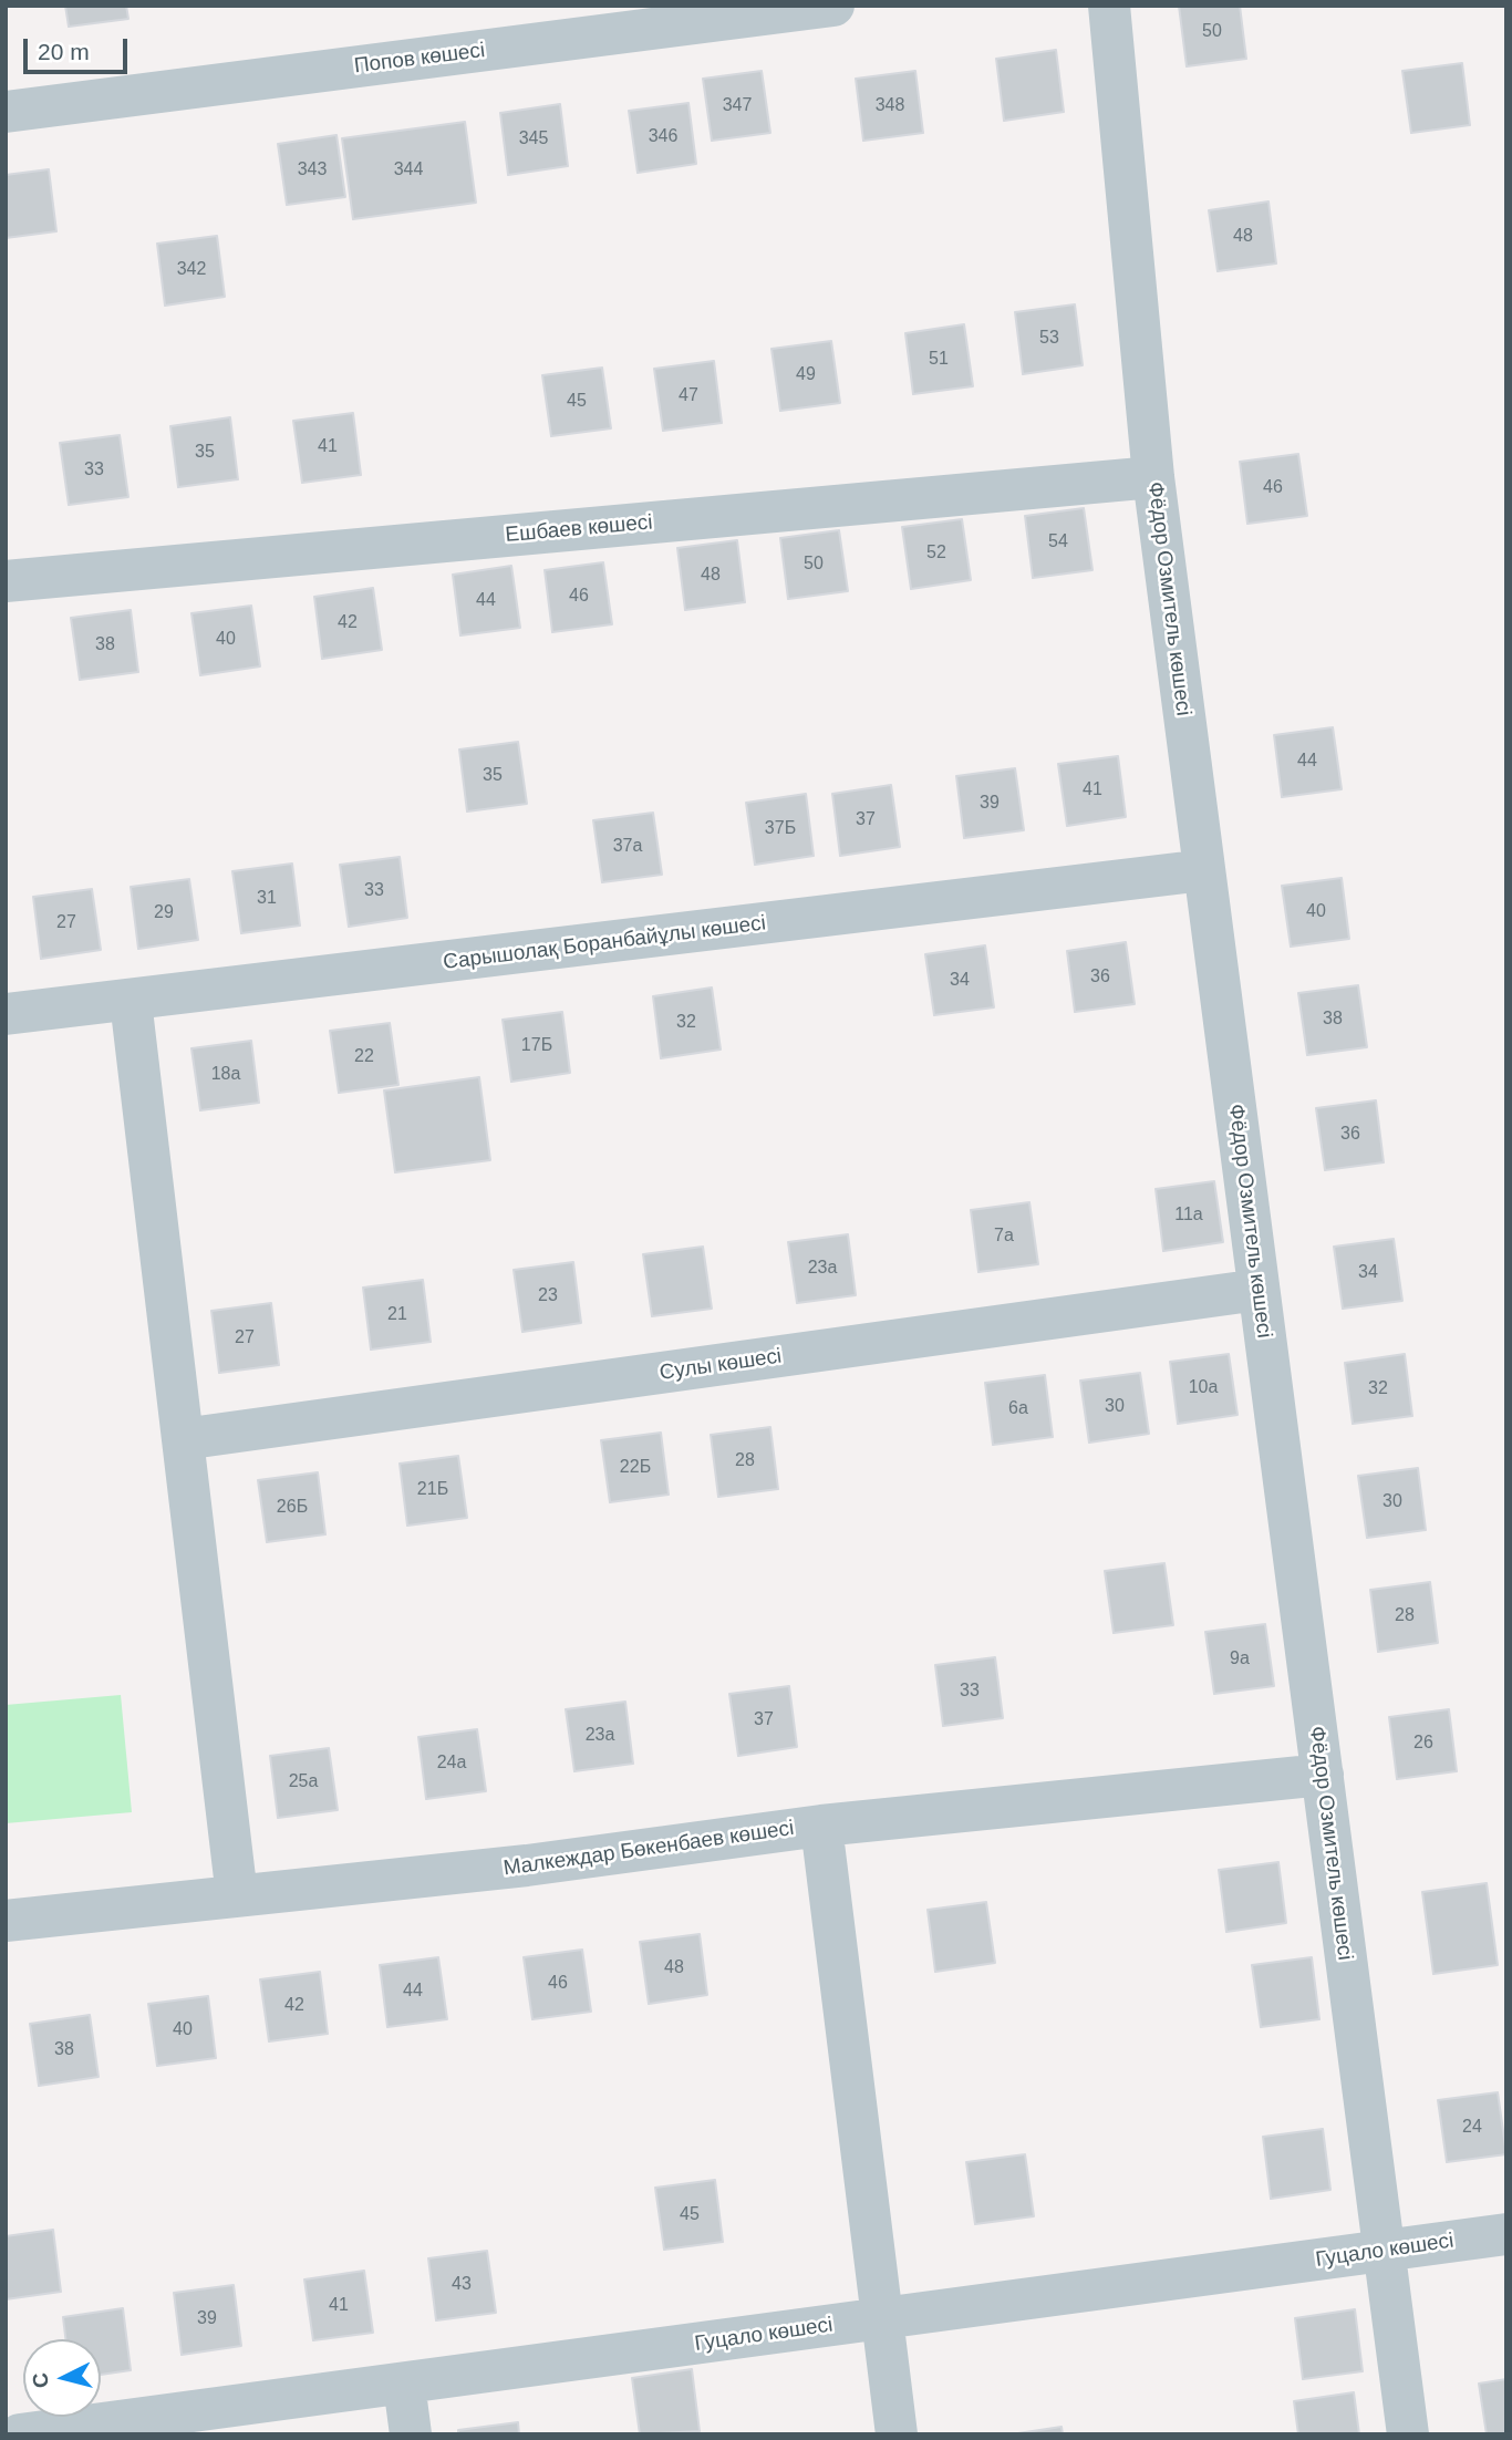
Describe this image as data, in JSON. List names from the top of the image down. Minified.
{"streets":{"street":["Попов көшесі","Ешбаев көшесі","Фёдор Озмитель көшесі","Сарышолақ Боранбайұлы көшесі","Сулы көшесі","Малкеждар Бөкенбаев көшесі","Гуцало көшесі"]},"crossings":[["Ешбаев көшесі","Фёдор Озмитель көшесі"],["Фёдор Озмитель көшесі","Сарышолақ Боранбайұлы көшесі"],["Фёдор Озмитель көшесі","Сулы көшесі"],["Фёдор Озмитель көшесі","Гуцало көшесі"],["Малкеждар Бөкенбаев көшесі","Гуцало көшесі"]],"house_numbers":["50","347","348","346","345","343","344","48","342","53","51","49","47","45","41","35","33","46","54","52","50","48","46","44","42","40","38","44","35","41","39","37","37Б","37а","33","31","40","29","27","36","34","38","32","17Б","22","18а","36","11а","7а","23а","34","23","21","27","10а","32","30","6а","28","22Б","21Б","30","26Б","28","9а","33","37","23а","26","24а","25а","48","46","44","42","40","38","24","45","43","41","39"],"scale_bar":"20 m","north":"left"}
